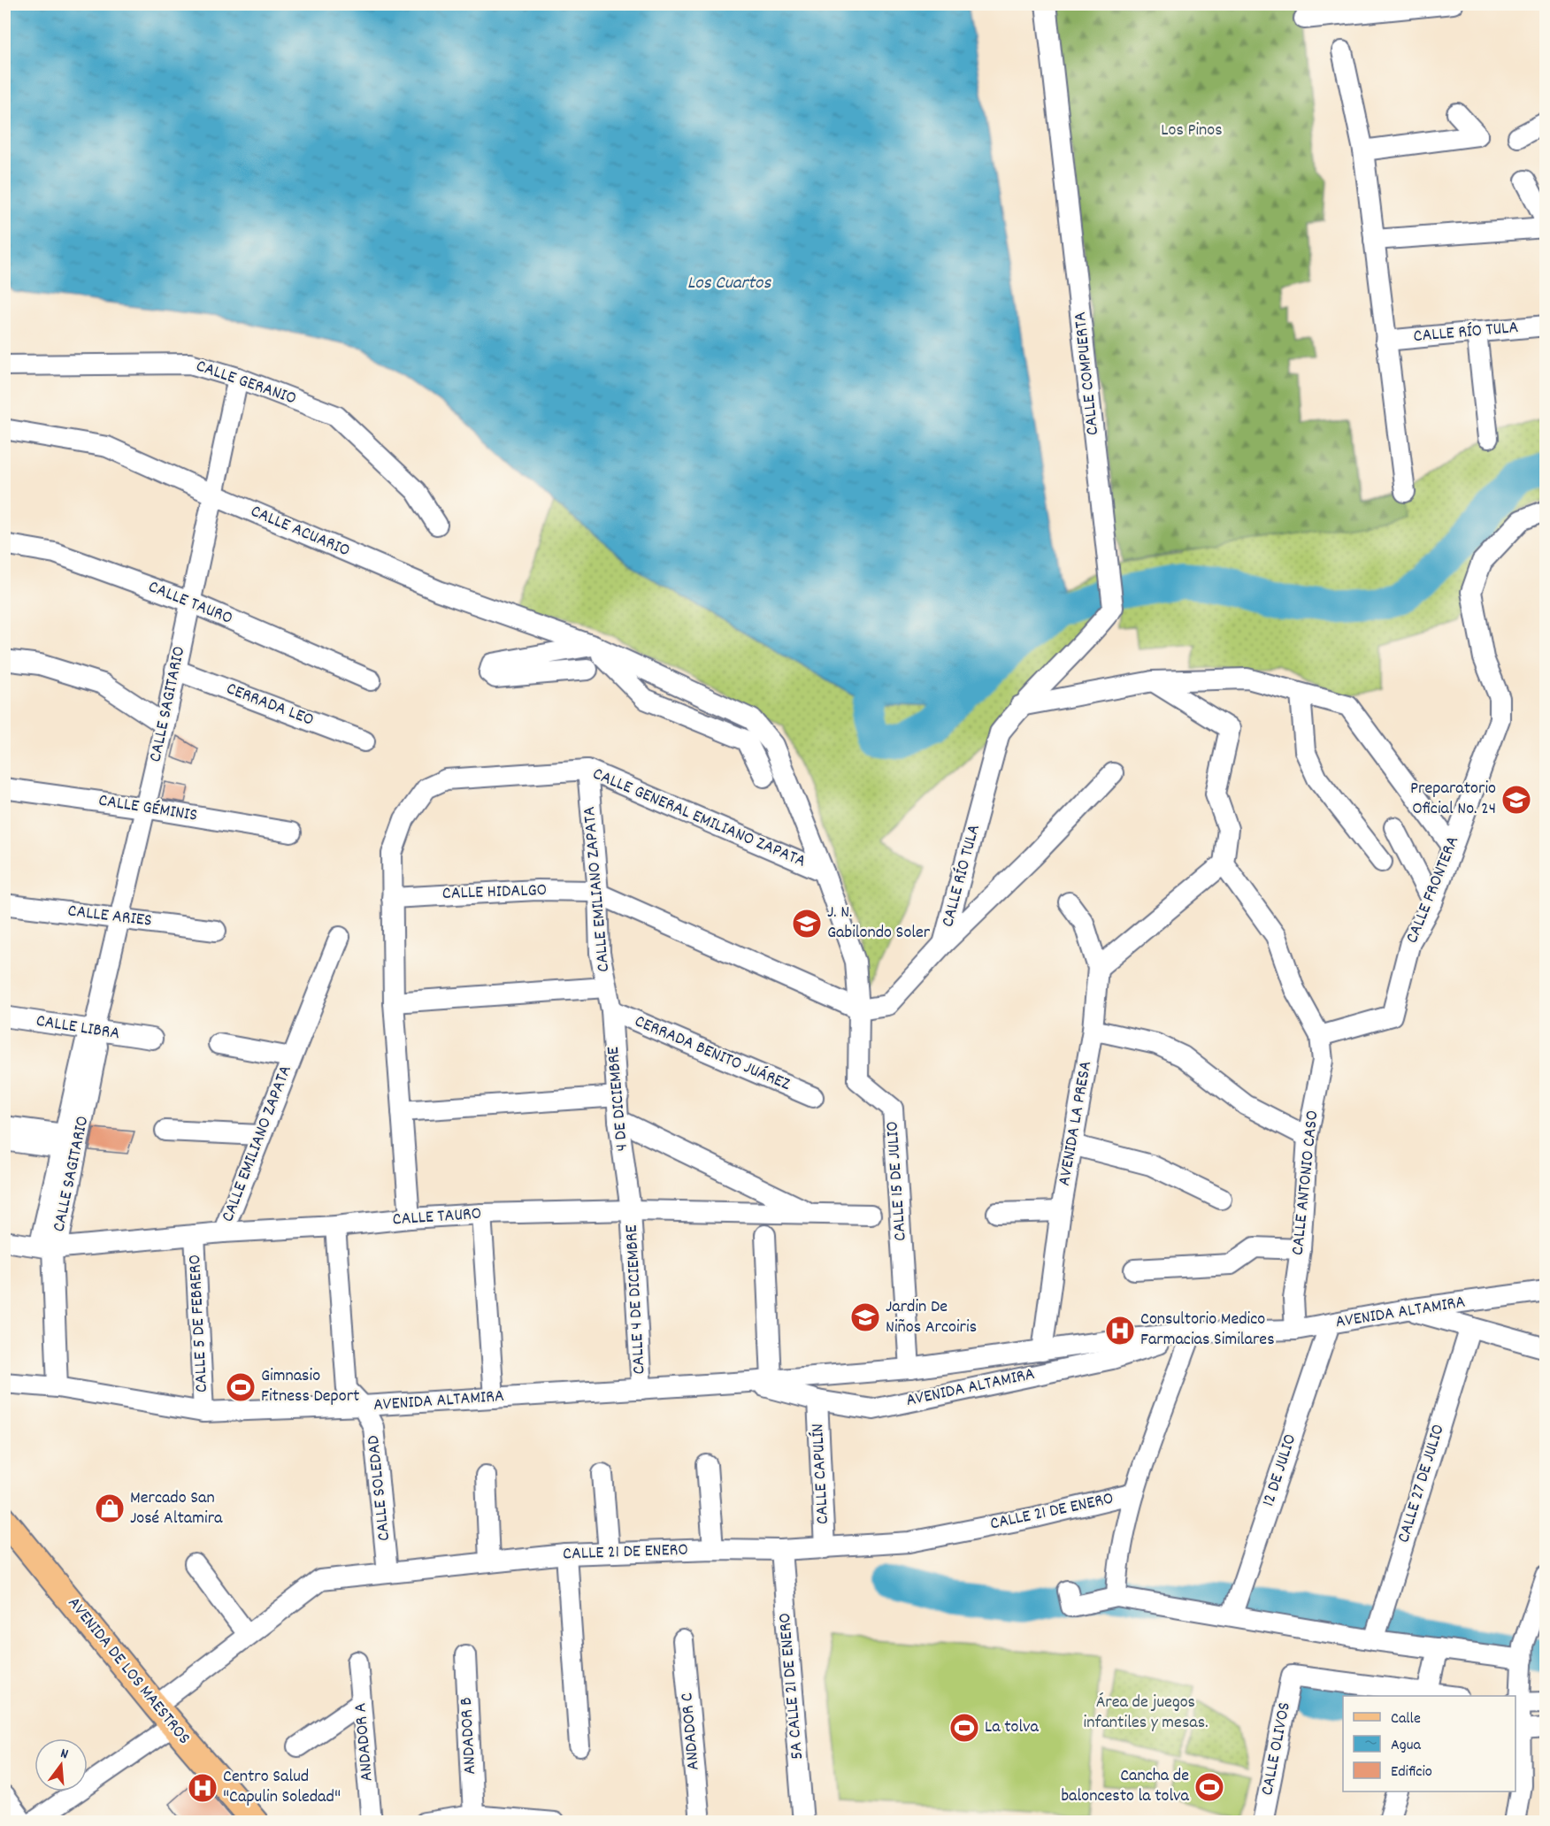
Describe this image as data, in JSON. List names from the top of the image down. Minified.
{"streets":{"main road":["AVENIDA DE LOS MAESTROS"],"street":["CALLE RÍO TULA","CALLE COMPUERTA","CALLE GERANIO","CALLE ACUARIO","CALLE TAURO","CALLE SAGITARIO","CERRADA LEO","CALLE GÉMINIS","CALLE GENERAL EMILIANO ZAPATA","CALLE EMILIANO ZAPATA","CALLE FRONTERA","CALLE HIDALGO","CALLE ARIES","CALLE LIBRA","CERRADA BENITO JUÁREZ","4 DE DICIEMBRE","AVENIDA LA PRESA","CALLE 15 DE JULIO","CALLE ANTONIO CASO","CALLE 4 DE DICIEMBRE","AVENIDA ALTAMIRA","CALLE 5 DE FEBRERO","12 DE JULIO","CALLE CAPULÍN","CALLE 27 DE JULIO","CALLE SOLEDAD","CALLE 21 DE ENERO","5A CALLE 21 DE ENERO","ANDADOR C","ANDADOR B","ANDADOR A","CALLE OLIVOS"]},"crossings":[["CALLE RÍO TULA","CALLE COMPUERTA"],["CALLE RÍO TULA","CALLE ACUARIO"],["CALLE RÍO TULA","CALLE 15 DE JULIO"],["CALLE GERANIO","CALLE SAGITARIO"],["CALLE ACUARIO","CALLE SAGITARIO"],["CALLE ACUARIO","CALLE GENERAL EMILIANO ZAPATA"],["CALLE ACUARIO","CALLE 15 DE JULIO"],["CALLE TAURO","CALLE SAGITARIO"],["CALLE TAURO","CALLE EMILIANO ZAPATA"],["CALLE TAURO","4 DE DICIEMBRE"],["CALLE TAURO","CALLE 4 DE DICIEMBRE"],["CALLE TAURO","CALLE 5 DE FEBRERO"],["CALLE TAURO","CALLE SOLEDAD"],["CALLE SAGITARIO","CERRADA LEO"],["CALLE SAGITARIO","CALLE GÉMINIS"],["CALLE SAGITARIO","CALLE ARIES"],["CALLE SAGITARIO","CALLE LIBRA"],["CALLE GENERAL EMILIANO ZAPATA","CALLE EMILIANO ZAPATA"],["CALLE GENERAL EMILIANO ZAPATA","CALLE HIDALGO"],["CALLE EMILIANO ZAPATA","CALLE HIDALGO"],["CALLE EMILIANO ZAPATA","4 DE DICIEMBRE"],["CALLE FRONTERA","CALLE ANTONIO CASO"],["CERRADA BENITO JUÁREZ","4 DE DICIEMBRE"],["4 DE DICIEMBRE","CALLE 4 DE DICIEMBRE"],["AVENIDA LA PRESA","AVENIDA ALTAMIRA"],["CALLE 15 DE JULIO","AVENIDA ALTAMIRA"],["CALLE ANTONIO CASO","AVENIDA ALTAMIRA"],["CALLE 4 DE DICIEMBRE","AVENIDA ALTAMIRA"],["AVENIDA ALTAMIRA","CALLE 5 DE FEBRERO"],["AVENIDA ALTAMIRA","12 DE JULIO"],["AVENIDA ALTAMIRA","CALLE CAPULÍN"],["AVENIDA ALTAMIRA","CALLE SOLEDAD"],["CALLE CAPULÍN","CALLE 21 DE ENERO"],["CALLE SOLEDAD","CALLE 21 DE ENERO"],["CALLE 21 DE ENERO","AVENIDA DE LOS MAESTROS"],["CALLE 21 DE ENERO","5A CALLE 21 DE ENERO"]],"water":["Los Cuartos"],"parks":["Los Pinos","Área de juegos infantiles y mesas."],"places":{"school or university":["Preparatorio Oficial No. 24","J. N. Gabilondo Soler","Jardin De Niños Arcoiris"],"hospital":["Consultorio Medico Farmacias Similares","Centro Salud \"Capulin Soledad\""],"sports":["Gimnasio Fitness Deport","La tolva","Cancha de baloncesto la tolva"],"shop":["Mercado San José Altamira"]},"legend":["Calle","Agua","Edificio"],"north":"top"}
